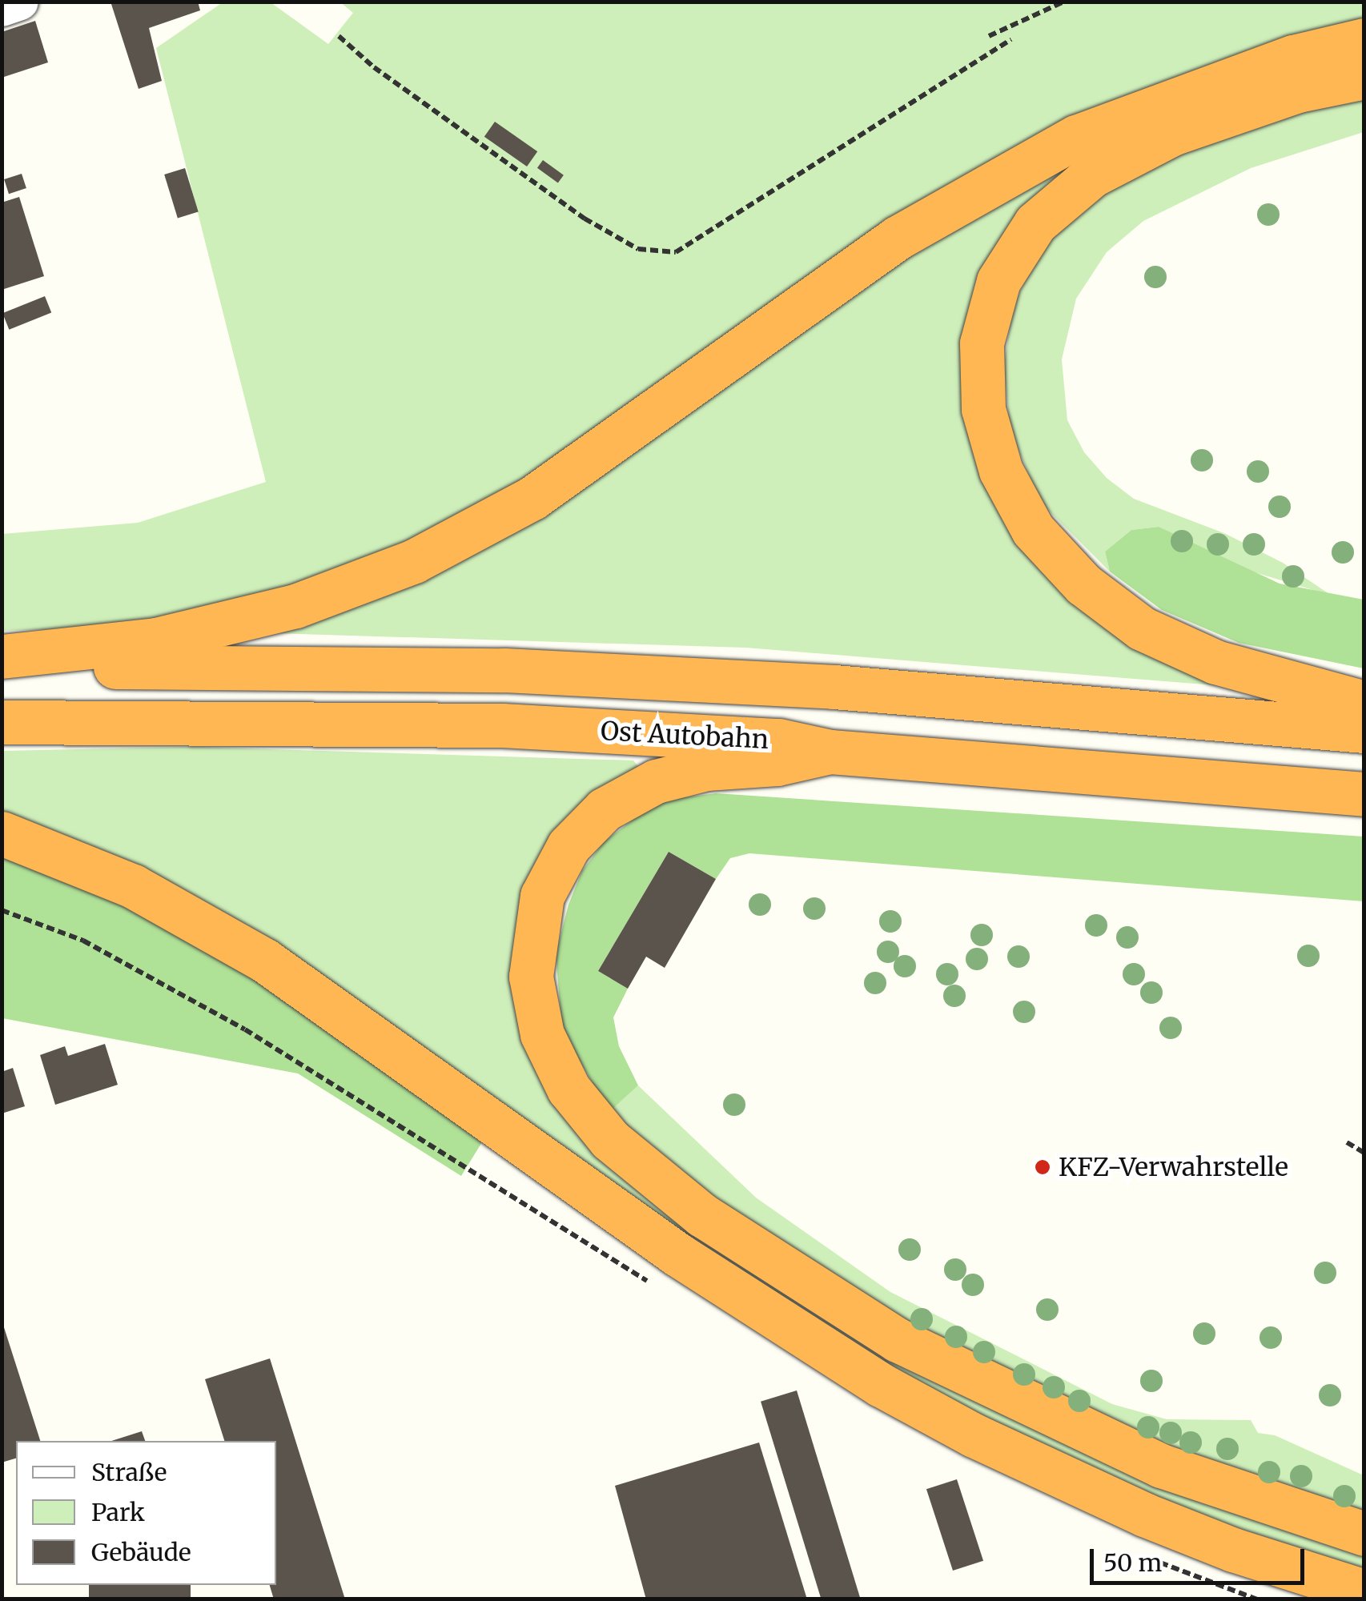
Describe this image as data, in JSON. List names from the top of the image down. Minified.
{"streets":{"highway":["Ost Autobahn"]},"places":["KFZ-Verwahrstelle"],"legend":["Straße","Park","Gebäude"],"scale_bar":"50 m"}
